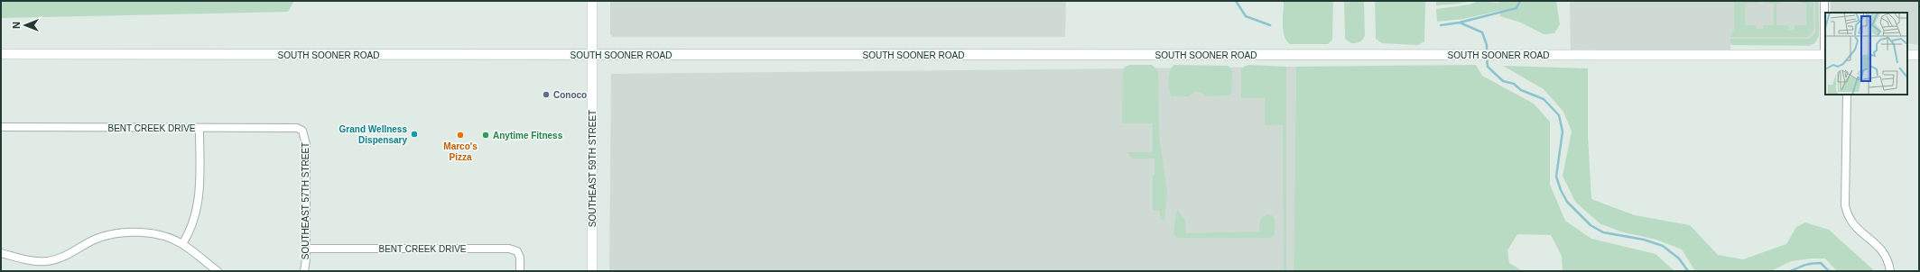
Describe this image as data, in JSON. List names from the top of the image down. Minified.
{"streets":{"main road":["SOUTH SOONER ROAD","SOUTHEAST 59TH STREET"],"street":["BENT CREEK DRIVE","SOUTHEAST 57TH STREET"]},"crossings":[["SOUTH SOONER ROAD","SOUTHEAST 59TH STREET"],["BENT CREEK DRIVE","SOUTHEAST 57TH STREET"]],"places":["Conoco","Grand Wellness Dispensary","Marco's Pizza","Anytime Fitness"],"north":"left"}
